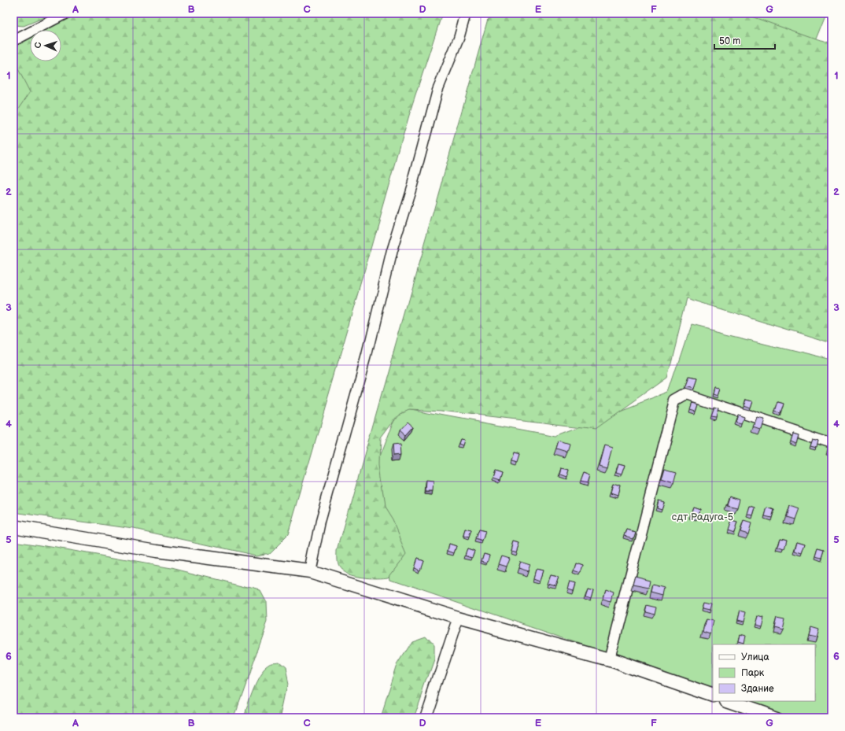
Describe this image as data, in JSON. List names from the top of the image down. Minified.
{"parks":["сдт Радуга-5"],"legend":["Улица","Парк","Здание"],"scale_bar":"50 m","north":"left","grid":{"columns":["A","B","C","D","E","F","G"],"rows":["1","2","3","4","5","6"]}}
